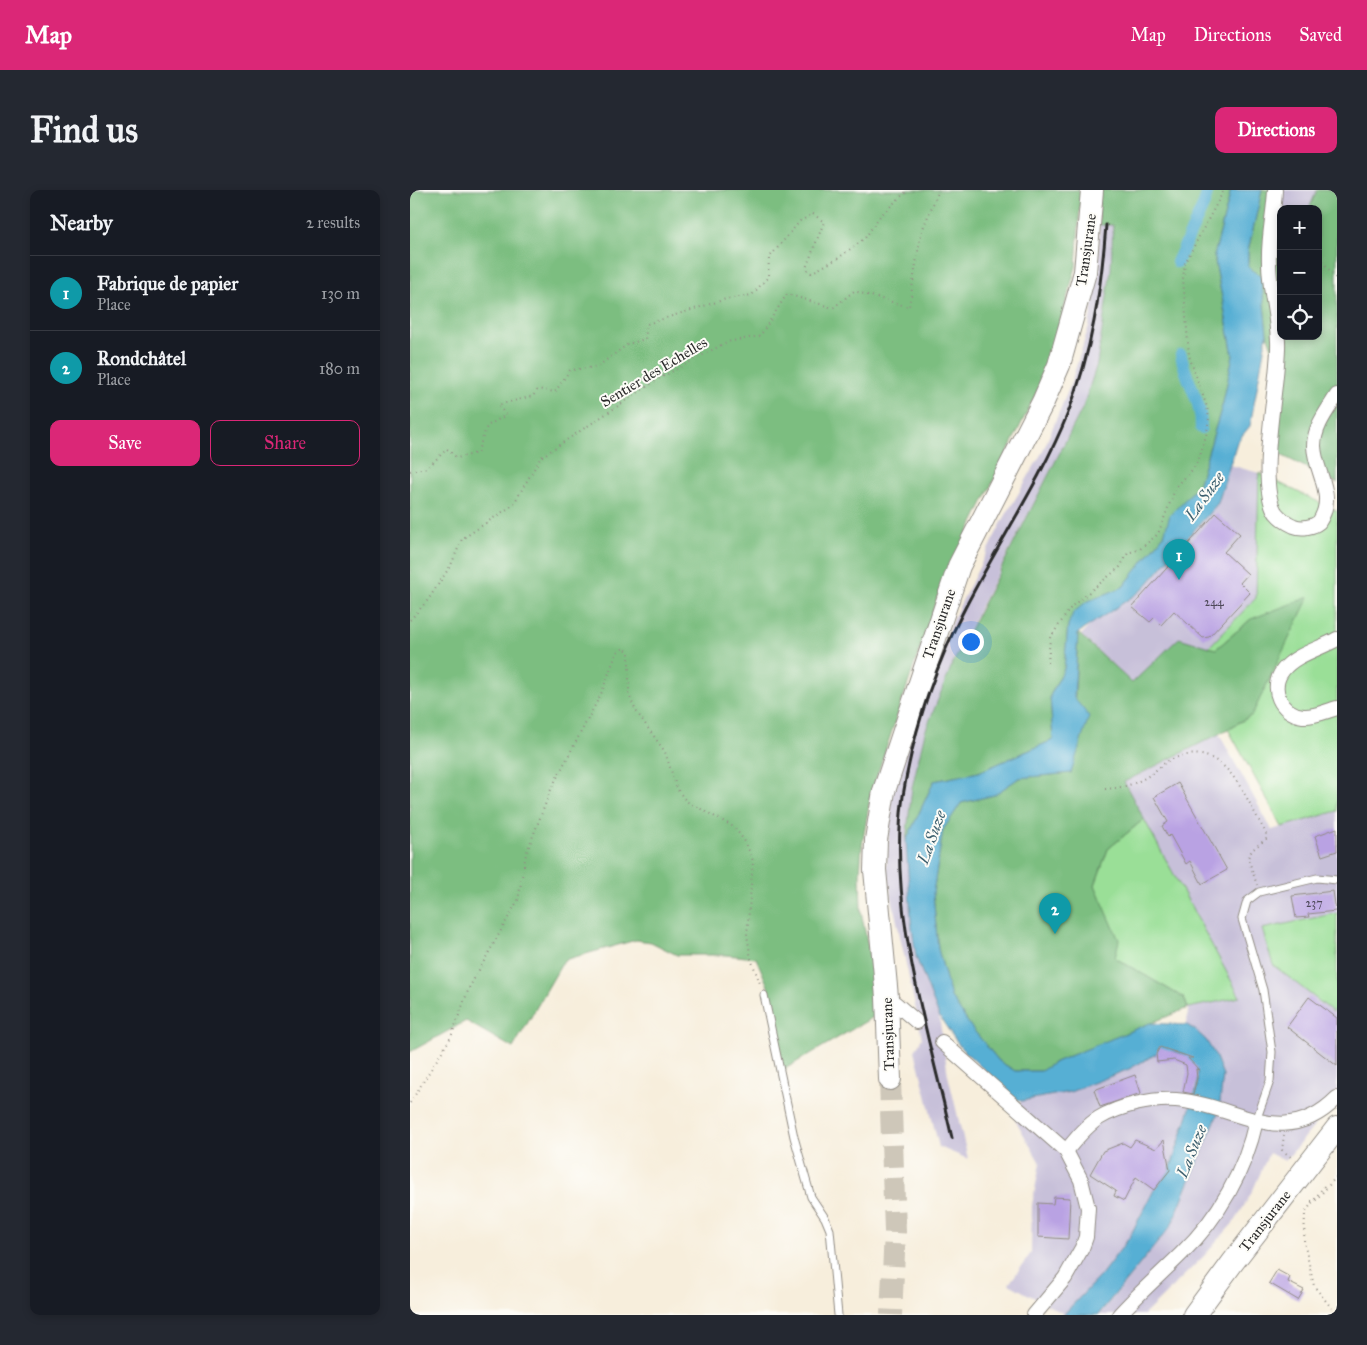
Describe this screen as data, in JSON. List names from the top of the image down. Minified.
{"streets":{"main road":["Transjurane"],"path":["Sentier des Echelles"]},"water":["La Suze"],"house_numbers":["244","237"],"page":{"header":"Map","nav":["Map","Directions","Saved"],"buttons":["Directions",["Save","Share"]],"title":"Find us","heading":["Nearby","2 results"],"map_buttons":["+","−"],"list":[{"mark":"1","name":"Fabrique de papier","note":"Place","value":"130 m"},{"mark":"2","name":"Rondchâtel","note":"Place","value":"180 m"}],"pins":["1","2"]}}
